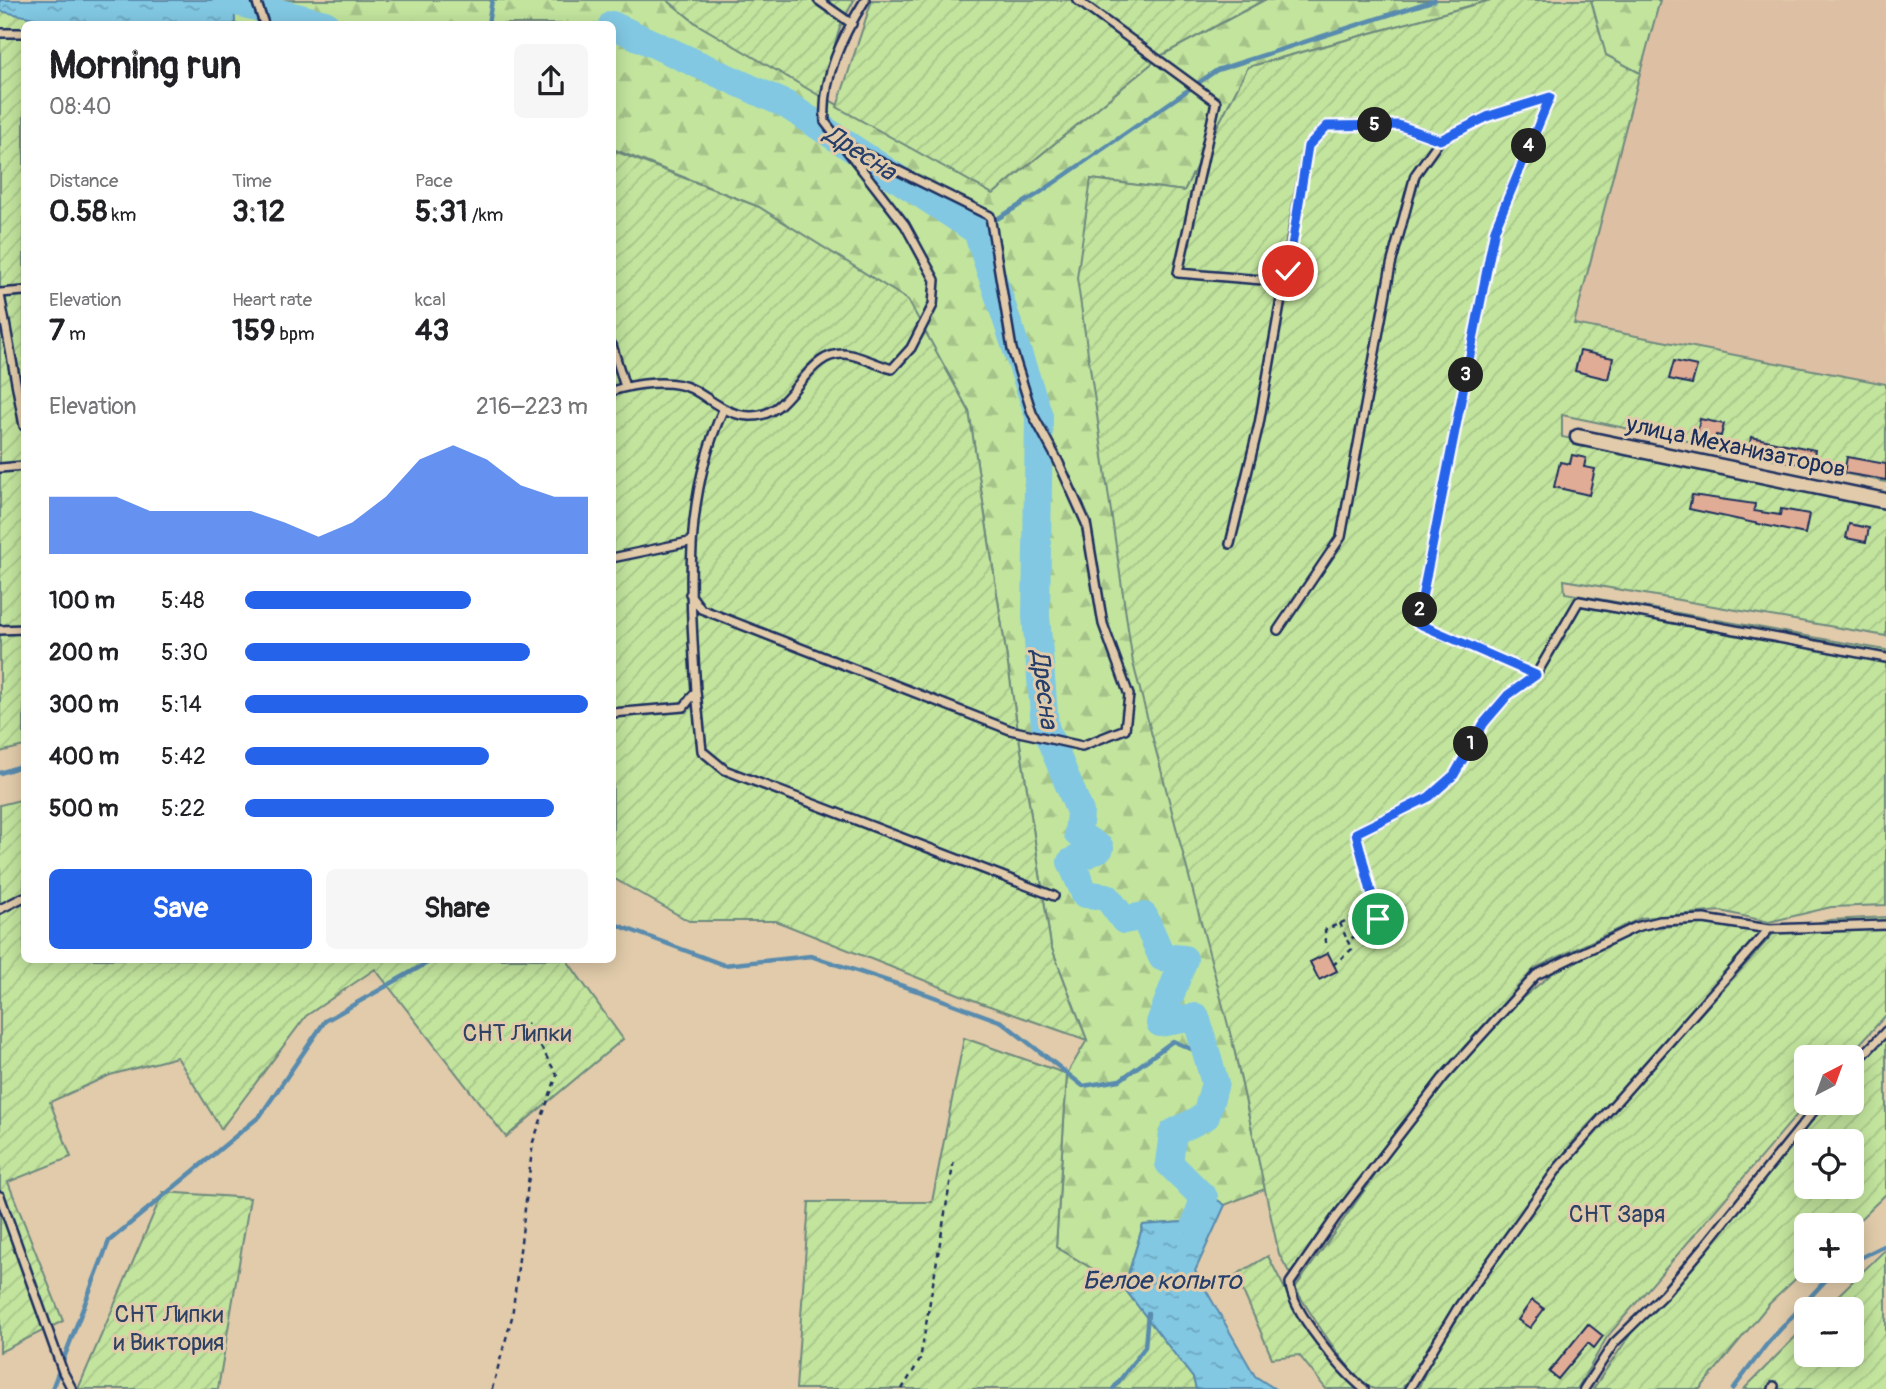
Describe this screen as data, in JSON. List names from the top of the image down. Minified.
{"streets":{"street":["улица Механизаторов"]},"water":["Дресна","Белое копыто"],"parks":["СНТ Липки","СНТ Заря","СНТ Липки и Виктория"],"north":"top right","page":{"heading":["Morning run","08:40"],"pins":["5","4","3","2","1"],"stats":[["Distance","0.58 km"],["Time","3:12"],["Pace","5:31 /km"],["Elevation","7 m"],["Heart rate","159 bpm"],["kcal","43"]],"chart":["Elevation","216–223 m"],"list":[{"name":"100 m","note":"5:48"},{"name":"200 m","note":"5:30"},{"name":"300 m","note":"5:14"},{"name":"400 m","note":"5:42"},{"name":"500 m","note":"5:22"}],"buttons":["Save","Share"],"map_buttons":["+","−"]}}
